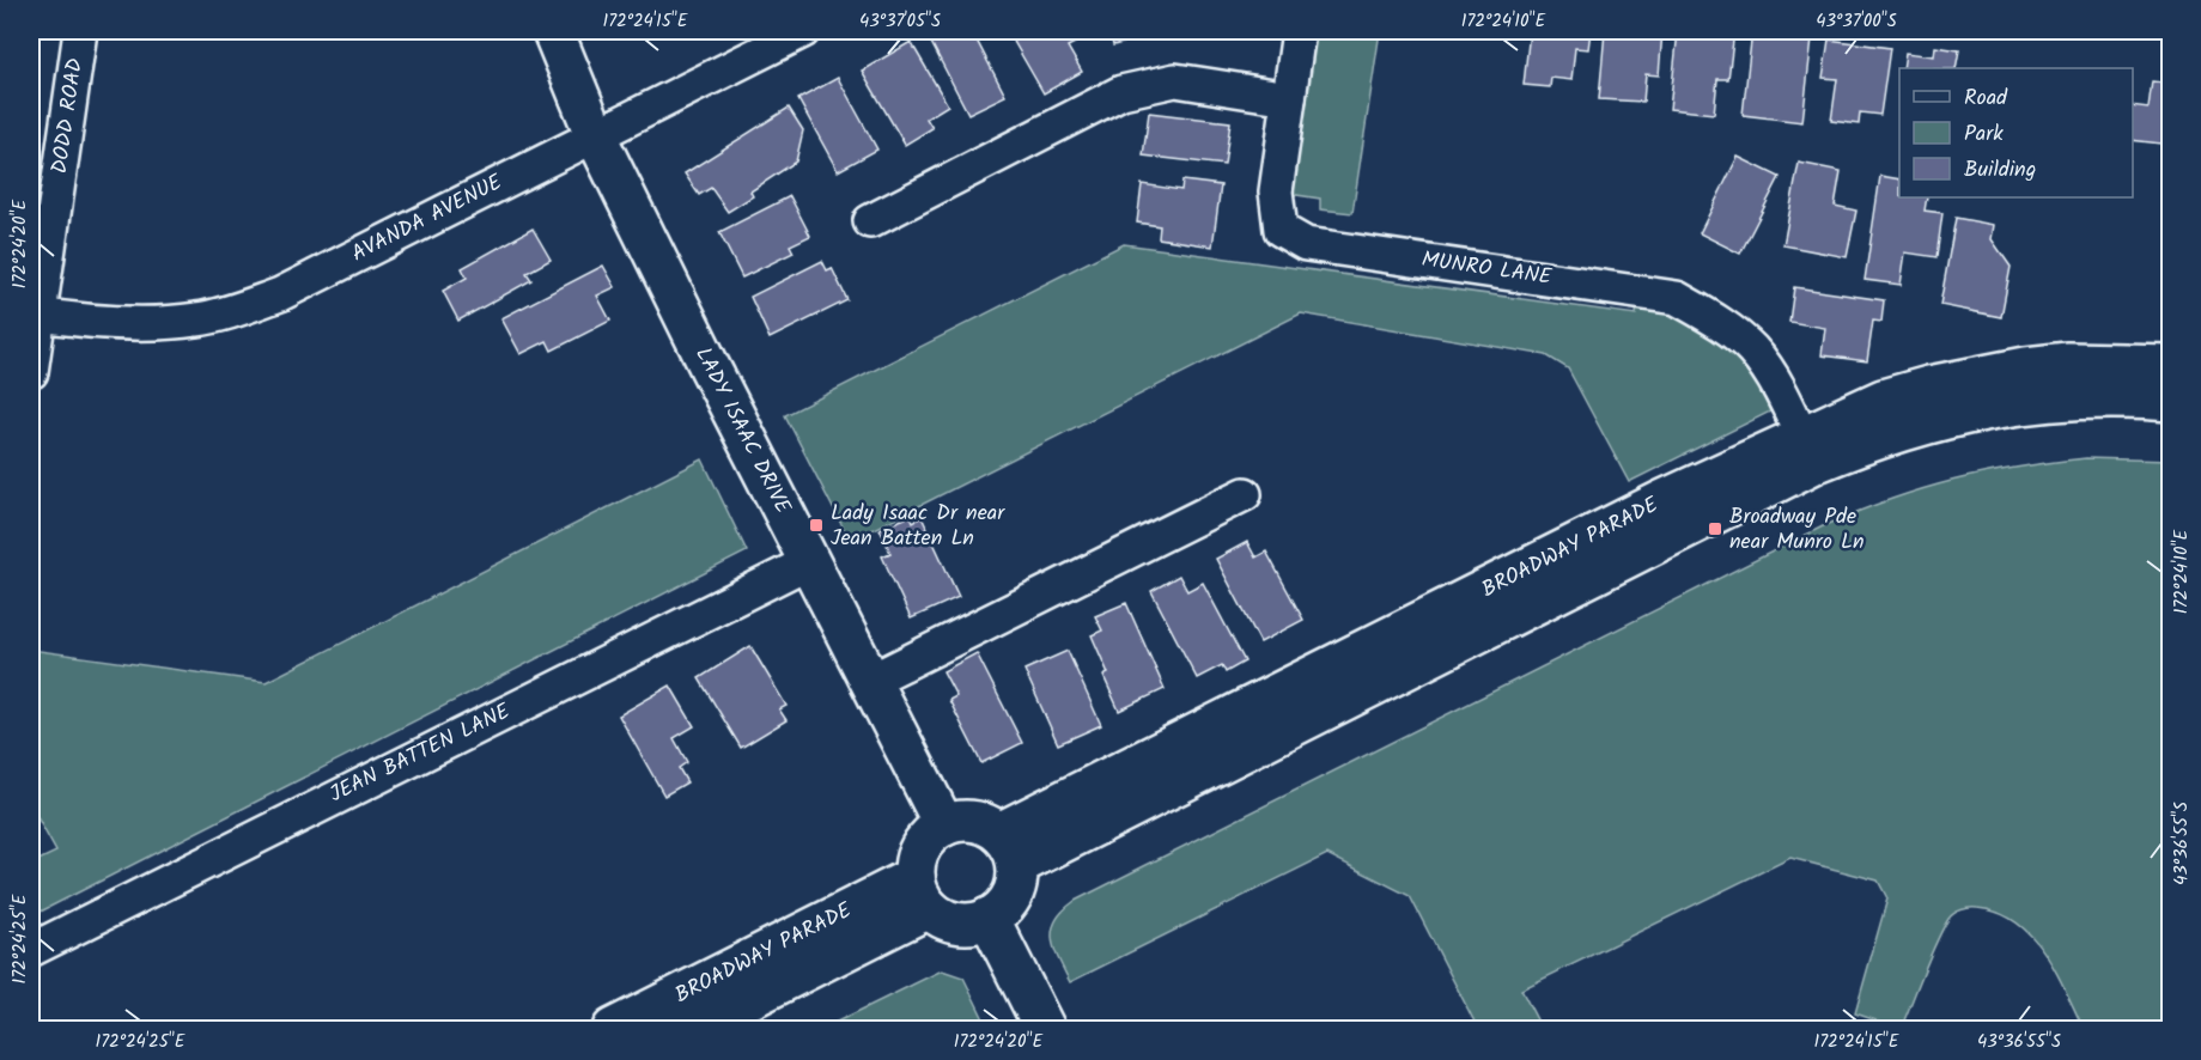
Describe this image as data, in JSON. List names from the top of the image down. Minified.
{"streets":{"street":["DODD ROAD","AVANDA AVENUE","MUNRO LANE","LADY ISAAC DRIVE","BROADWAY PARADE","JEAN BATTEN LANE"]},"crossings":[["DODD ROAD","AVANDA AVENUE"],["AVANDA AVENUE","LADY ISAAC DRIVE"],["MUNRO LANE","BROADWAY PARADE"],["LADY ISAAC DRIVE","BROADWAY PARADE"],["LADY ISAAC DRIVE","JEAN BATTEN LANE"]],"places":{"transit":["Lady Isaac Dr near Jean Batten Ln","Broadway Pde near Munro Ln"]},"legend":["Road","Park","Building"],"coordinates":["172°24'15\"E","43°37'05\"S","172°24'10\"E","43°37'00\"S","172°24'20\"E","43°36'55\"S","172°24'25\"E"]}
